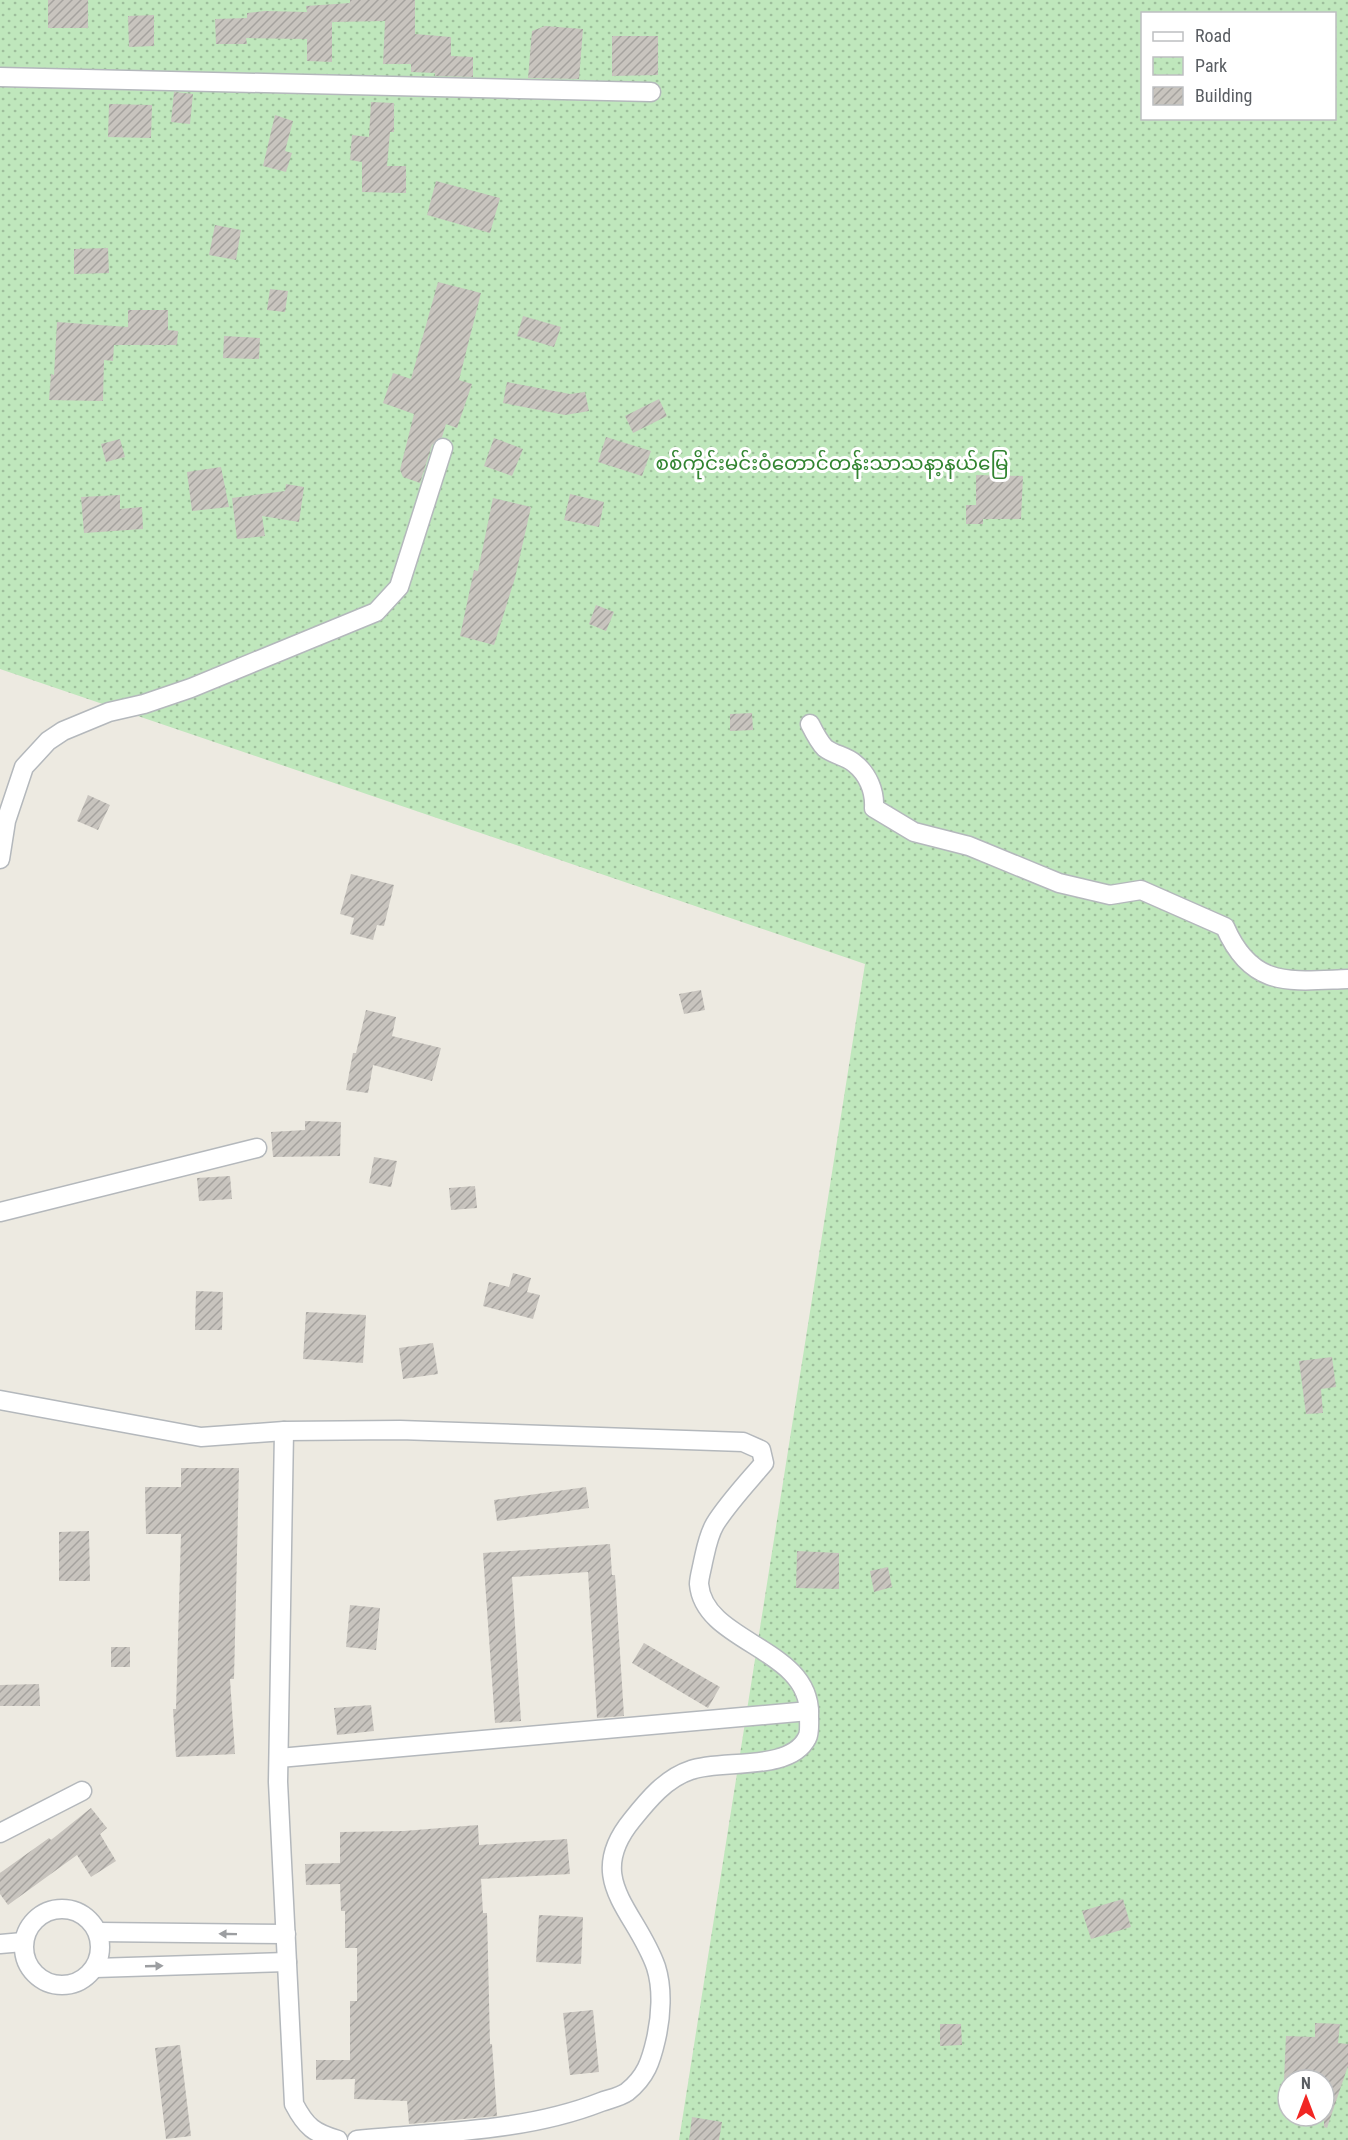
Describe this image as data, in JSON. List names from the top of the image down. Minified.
{"parks":["စစ်ကိုင်းမင်းဝံတောင်တန်းသာသနာ့နယ်မြေ"],"legend":["Road","Park","Building"],"north":"top"}
